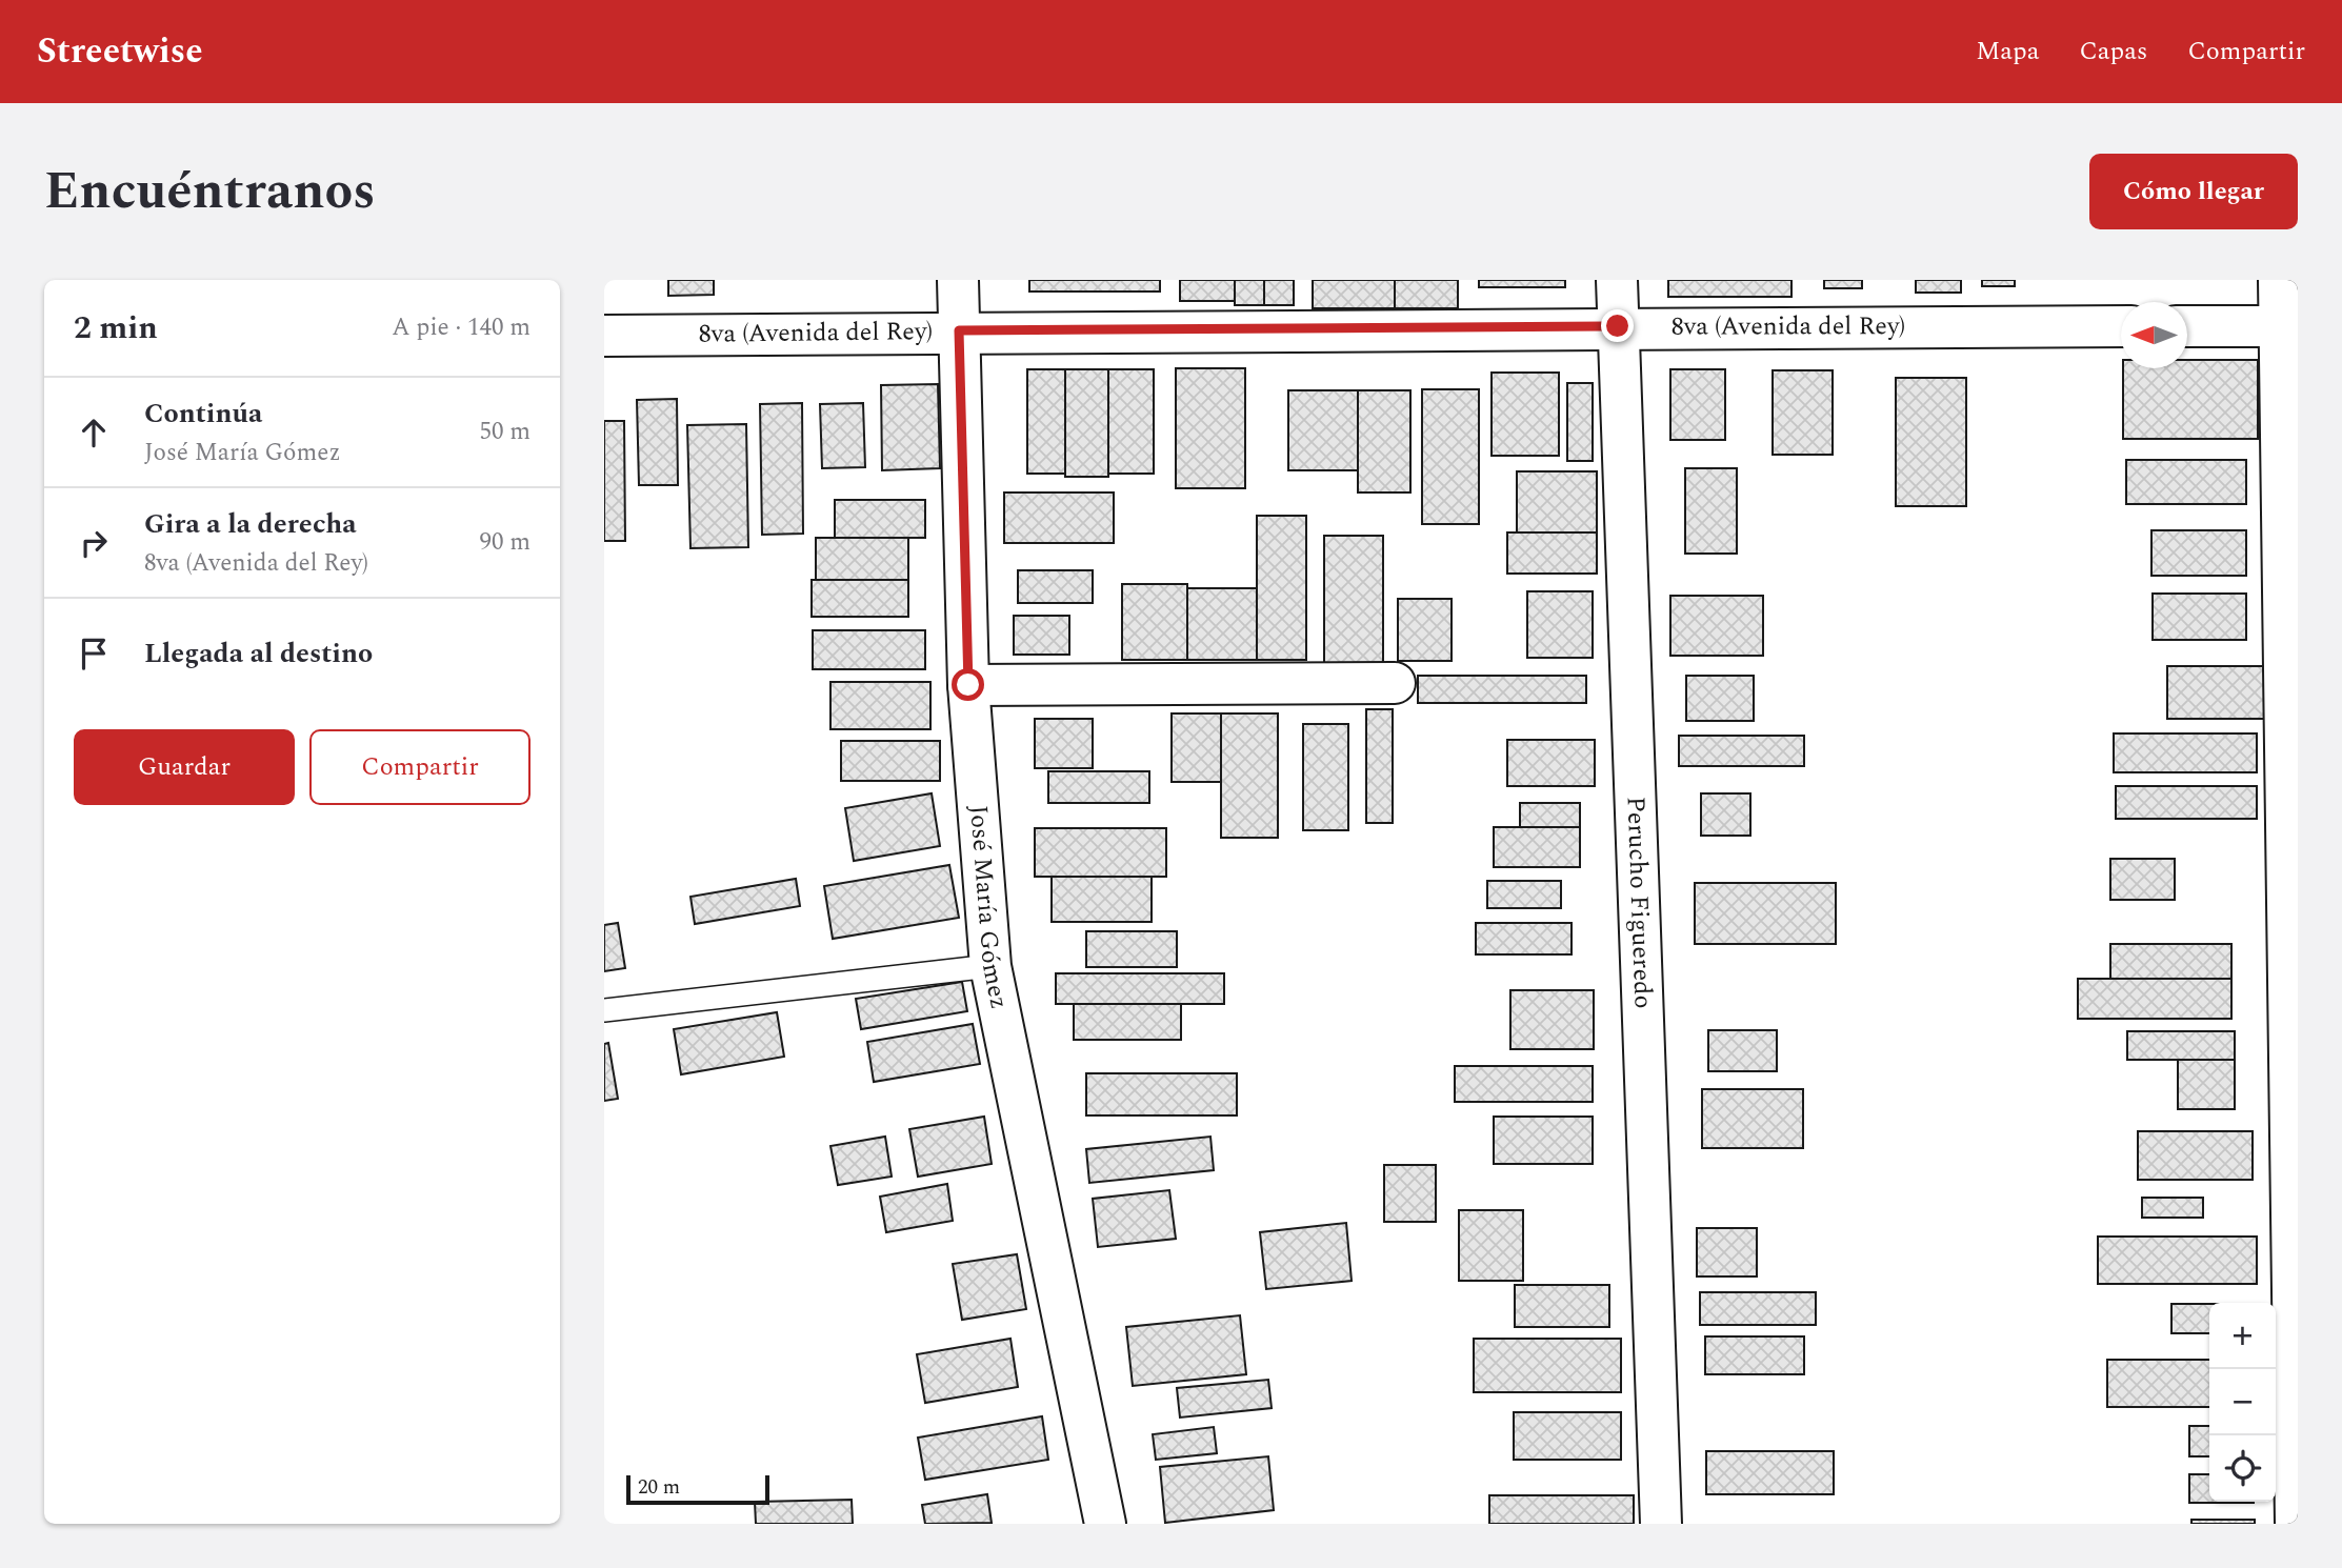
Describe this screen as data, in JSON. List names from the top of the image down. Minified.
{"streets":{"street":["8va (Avenida del Rey)","Perucho Figueredo","José María Gómez"]},"crossings":[["8va (Avenida del Rey)","Perucho Figueredo"],["8va (Avenida del Rey)","José María Gómez"]],"scale_bar":"20 m","north":"left","page":{"header":"Streetwise","nav":["Mapa","Capas","Compartir"],"title":"Encuéntranos","buttons":["Cómo llegar",["Guardar","Compartir"]],"heading":["2 min","A pie · 140 m"],"list":[["Continúa","José María Gómez","50 m"],["Gira a la derecha","8va (Avenida del Rey)","90 m"],"Llegada al destino"],"map_buttons":["+","−"],"scale":"20 m"}}
